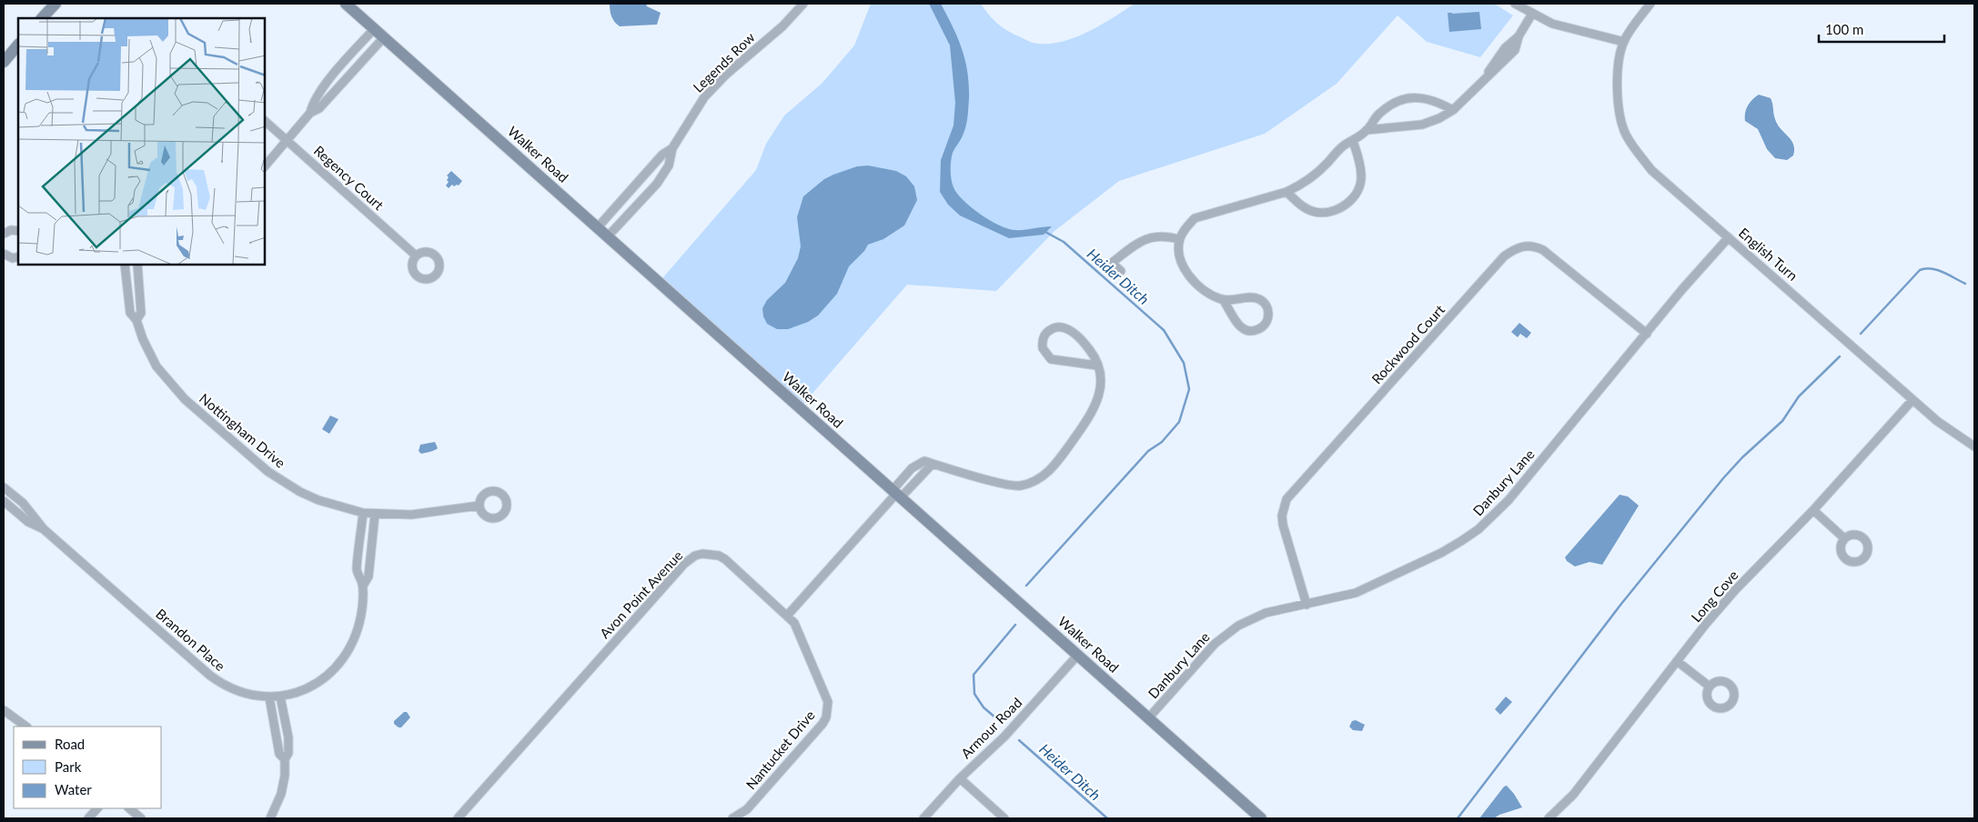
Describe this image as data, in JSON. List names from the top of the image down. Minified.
{"streets":{"street":["Legends Row","Walker Road","Regency Court","English Turn","Rockwood Court","Nottingham Drive","Danbury Lane","Avon Point Avenue","Long Cove","Brandon Place","Armour Road","Nantucket Drive"]},"crossings":[["Legends Row","Walker Road"],["Walker Road","Danbury Lane"],["Walker Road","Armour Road"],["English Turn","Danbury Lane"],["English Turn","Long Cove"],["Rockwood Court","Danbury Lane"],["Nottingham Drive","Brandon Place"],["Avon Point Avenue","Nantucket Drive"]],"water":["Heider Ditch"],"legend":["Road","Park","Water"],"scale_bar":"100 m"}
